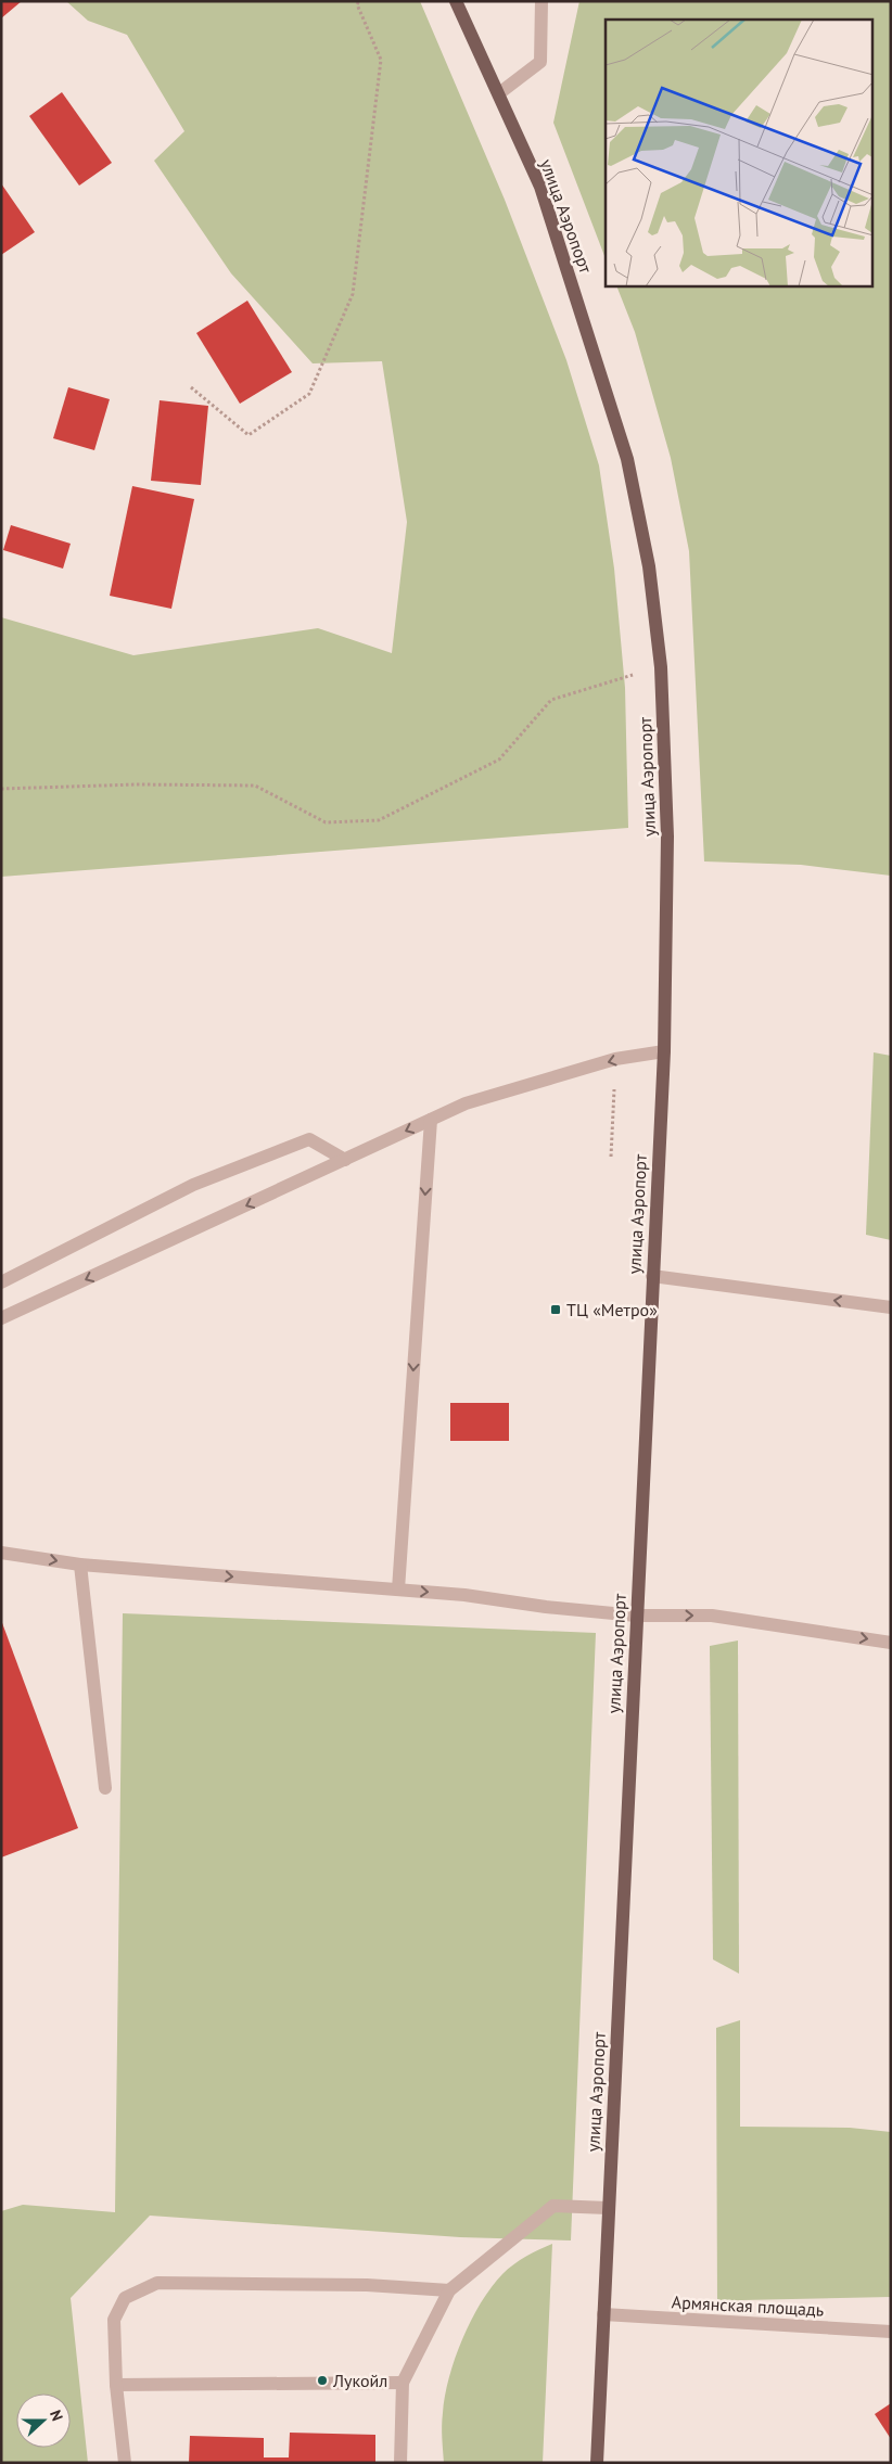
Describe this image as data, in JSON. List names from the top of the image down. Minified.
{"streets":{"main road":["улица Аэропорт"],"lane":["Армянская площадь"]},"crossings":[["улица Аэропорт","Армянская площадь"]],"places":{"transit":["ТЦ «Метро»"],"other":["Лукойл"]},"north":"right"}
